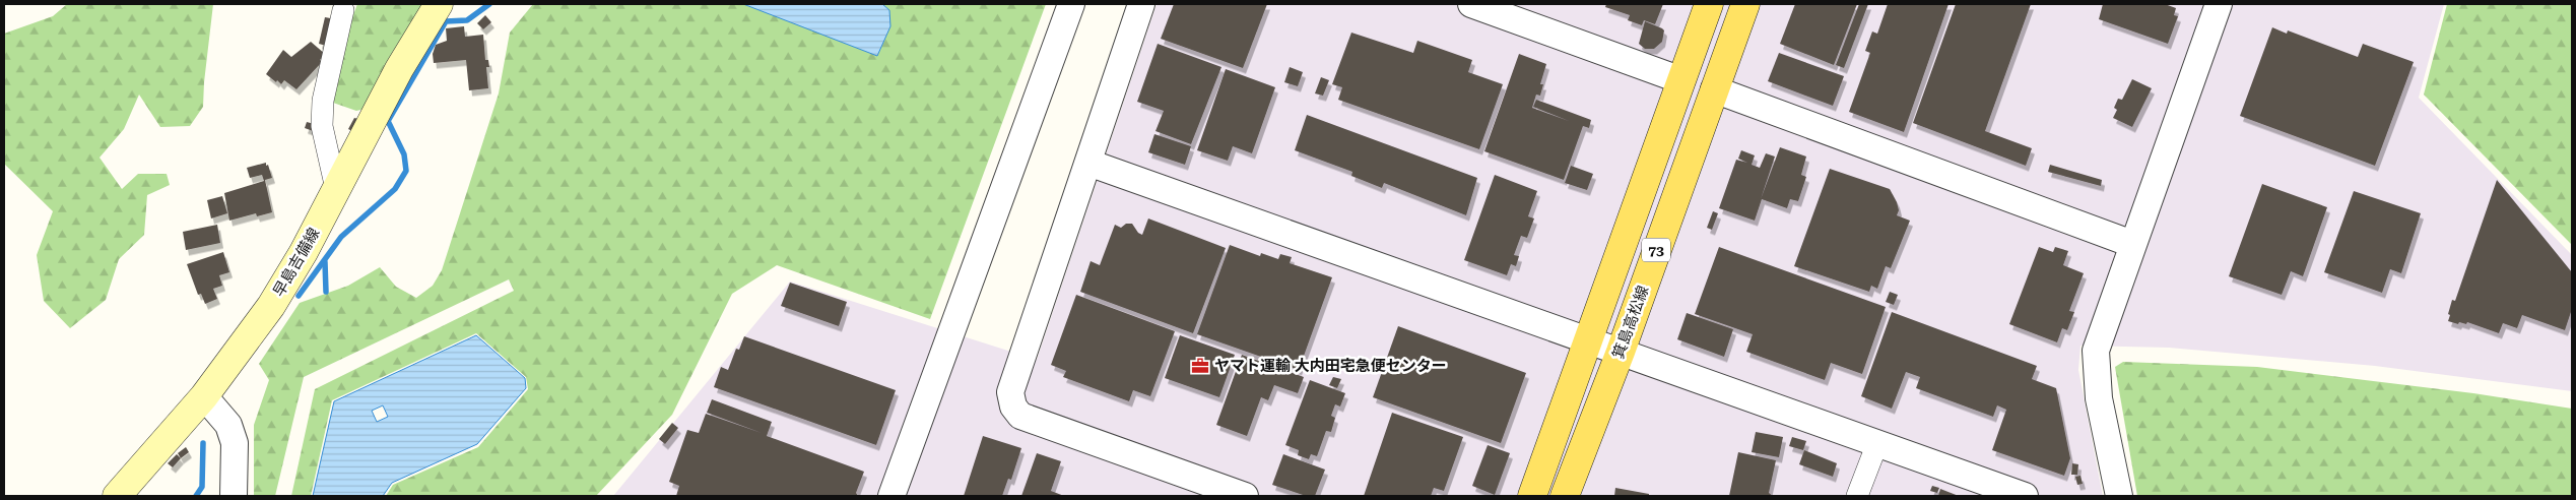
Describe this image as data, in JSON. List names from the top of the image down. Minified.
{"streets":{"main road":["73","早島吉備線","箕島高松線"]},"places":{"office":["ヤマト運輸 大内田宅急便センター"]}}
